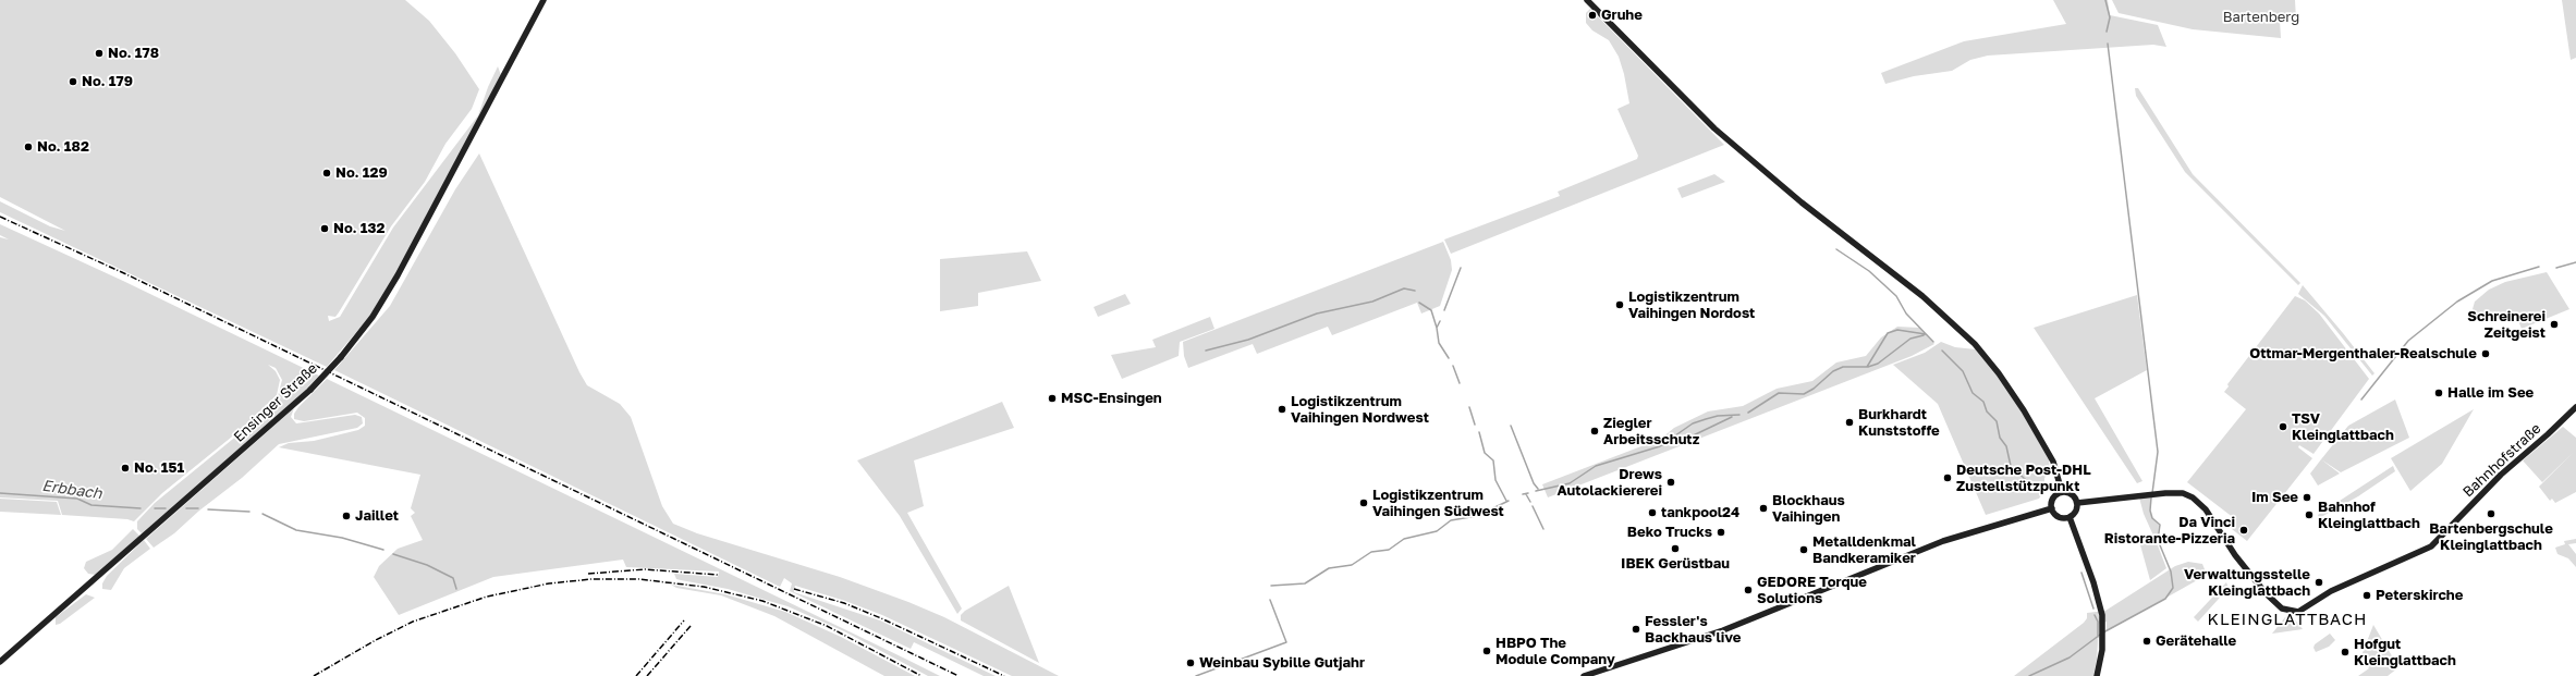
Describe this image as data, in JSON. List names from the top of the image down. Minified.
{"streets":{"main road":["Ensinger Straße","Bahnhofstraße"]},"districts":["KLEINGLATTBACH"],"water":["Erbbach"],"parks":["Bartenberg"],"places":["Gruhe","No. 178","No. 179","No. 182","No. 129","No. 132","Logistikzentrum Vaihingen Nordost","Schreinerei Zeitgeist","Ottmar-Mergenthaler-Realschule","Halle im See","MSC-Ensingen","Logistikzentrum Vaihingen Nordwest","Burkhardt Kunststoffe","TSV Kleinglattbach","Ziegler Arbeitsschutz","No. 151","Deutsche Post-DHL Zustellstützpunkt","Drews Autolackiererei","Im See","Logistikzentrum Vaihingen Südwest","Blockhaus Vaihingen","tankpool24","Bartenbergschule Kleinglattbach","Bahnhof Kleinglattbach","Jaillet","Da Vinci Ristorante-Pizzeria","Beko Trucks","IBEK Gerüstbau","Metalldenkmal Bandkeramiker","Verwaltungsstelle Kleinglattbach","GEDORE Torque Solutions","Peterskirche","Fessler's Backhaus live","Gerätehalle","HBPO The Module Company","Hofgut Kleinglattbach","Weinbau Sybille Gutjahr"]}
